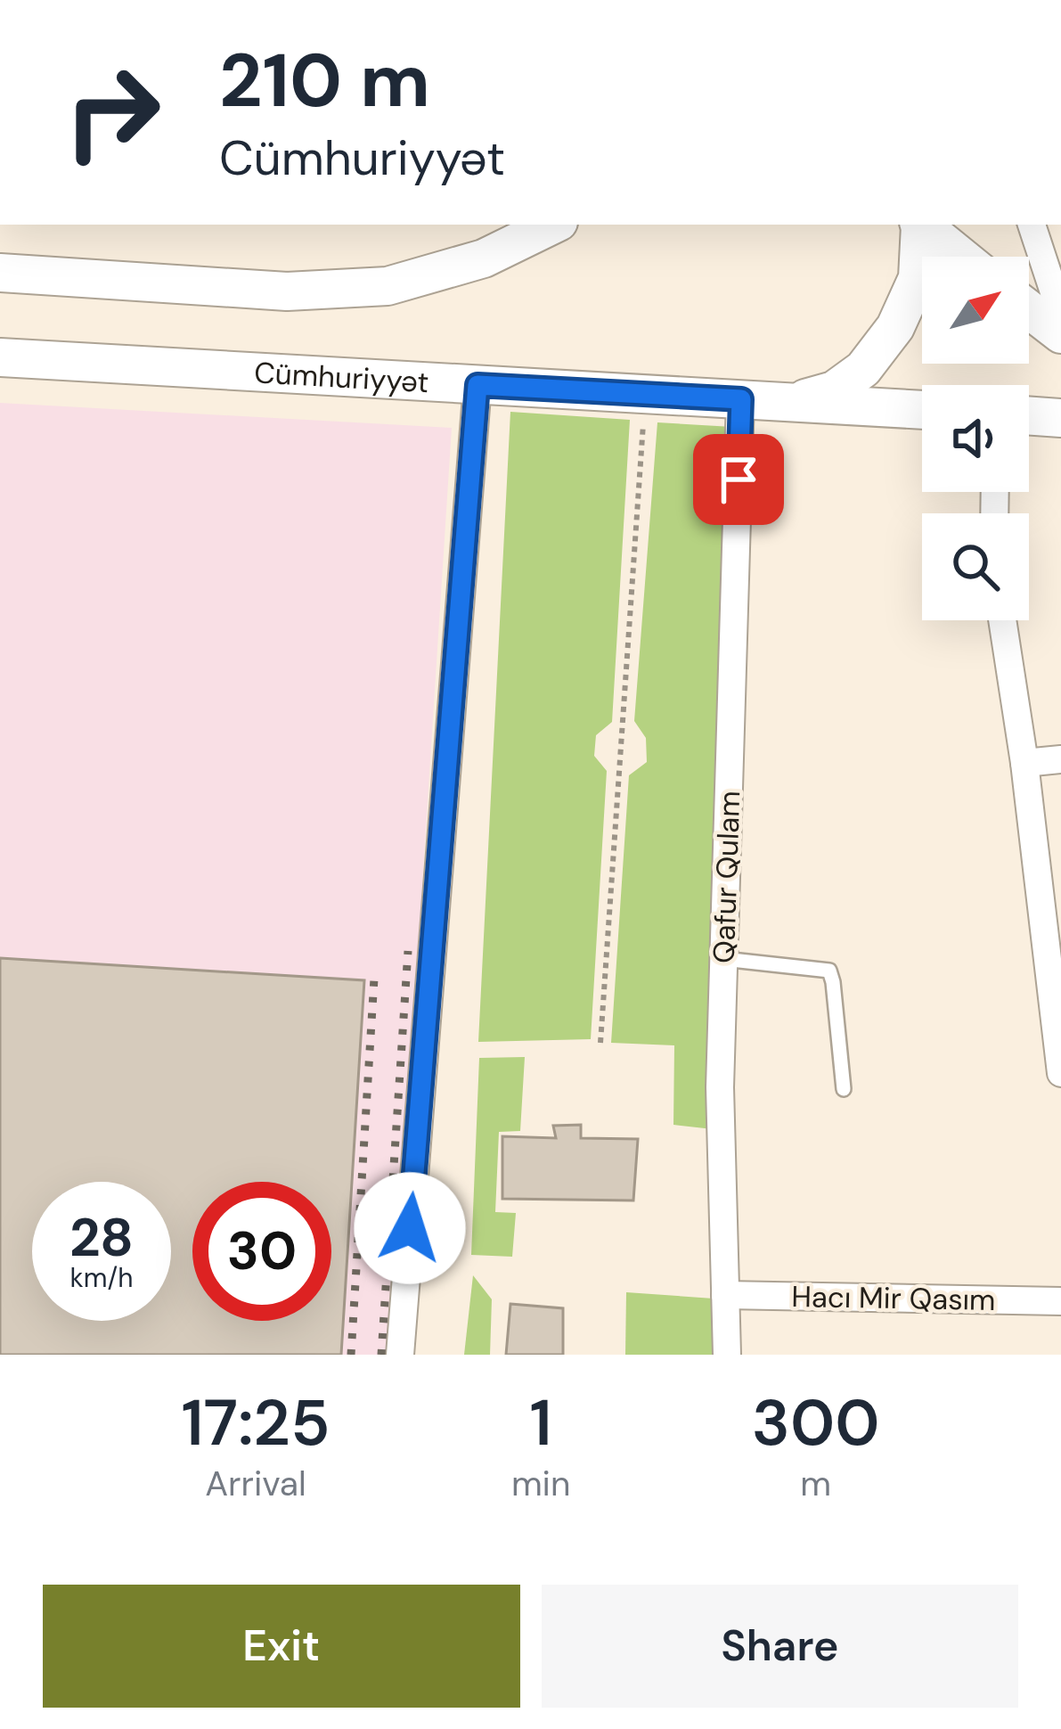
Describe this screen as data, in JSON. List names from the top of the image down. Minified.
{"streets":{"main road":["Cümhuriyyət"],"street":["Qafur Qulam","Hacı Mir Qasım"]},"crossings":[["Cümhuriyyət","Qafur Qulam"],["Qafur Qulam","Hacı Mir Qasım"]],"north":"top right","page":{"turn":["210 m","Cümhuriyyət"],"speed":"28 km/h","limit":"30","eta":["17:25","Arrival","1","min","300","m"],"buttons":["Exit","Share"]}}
